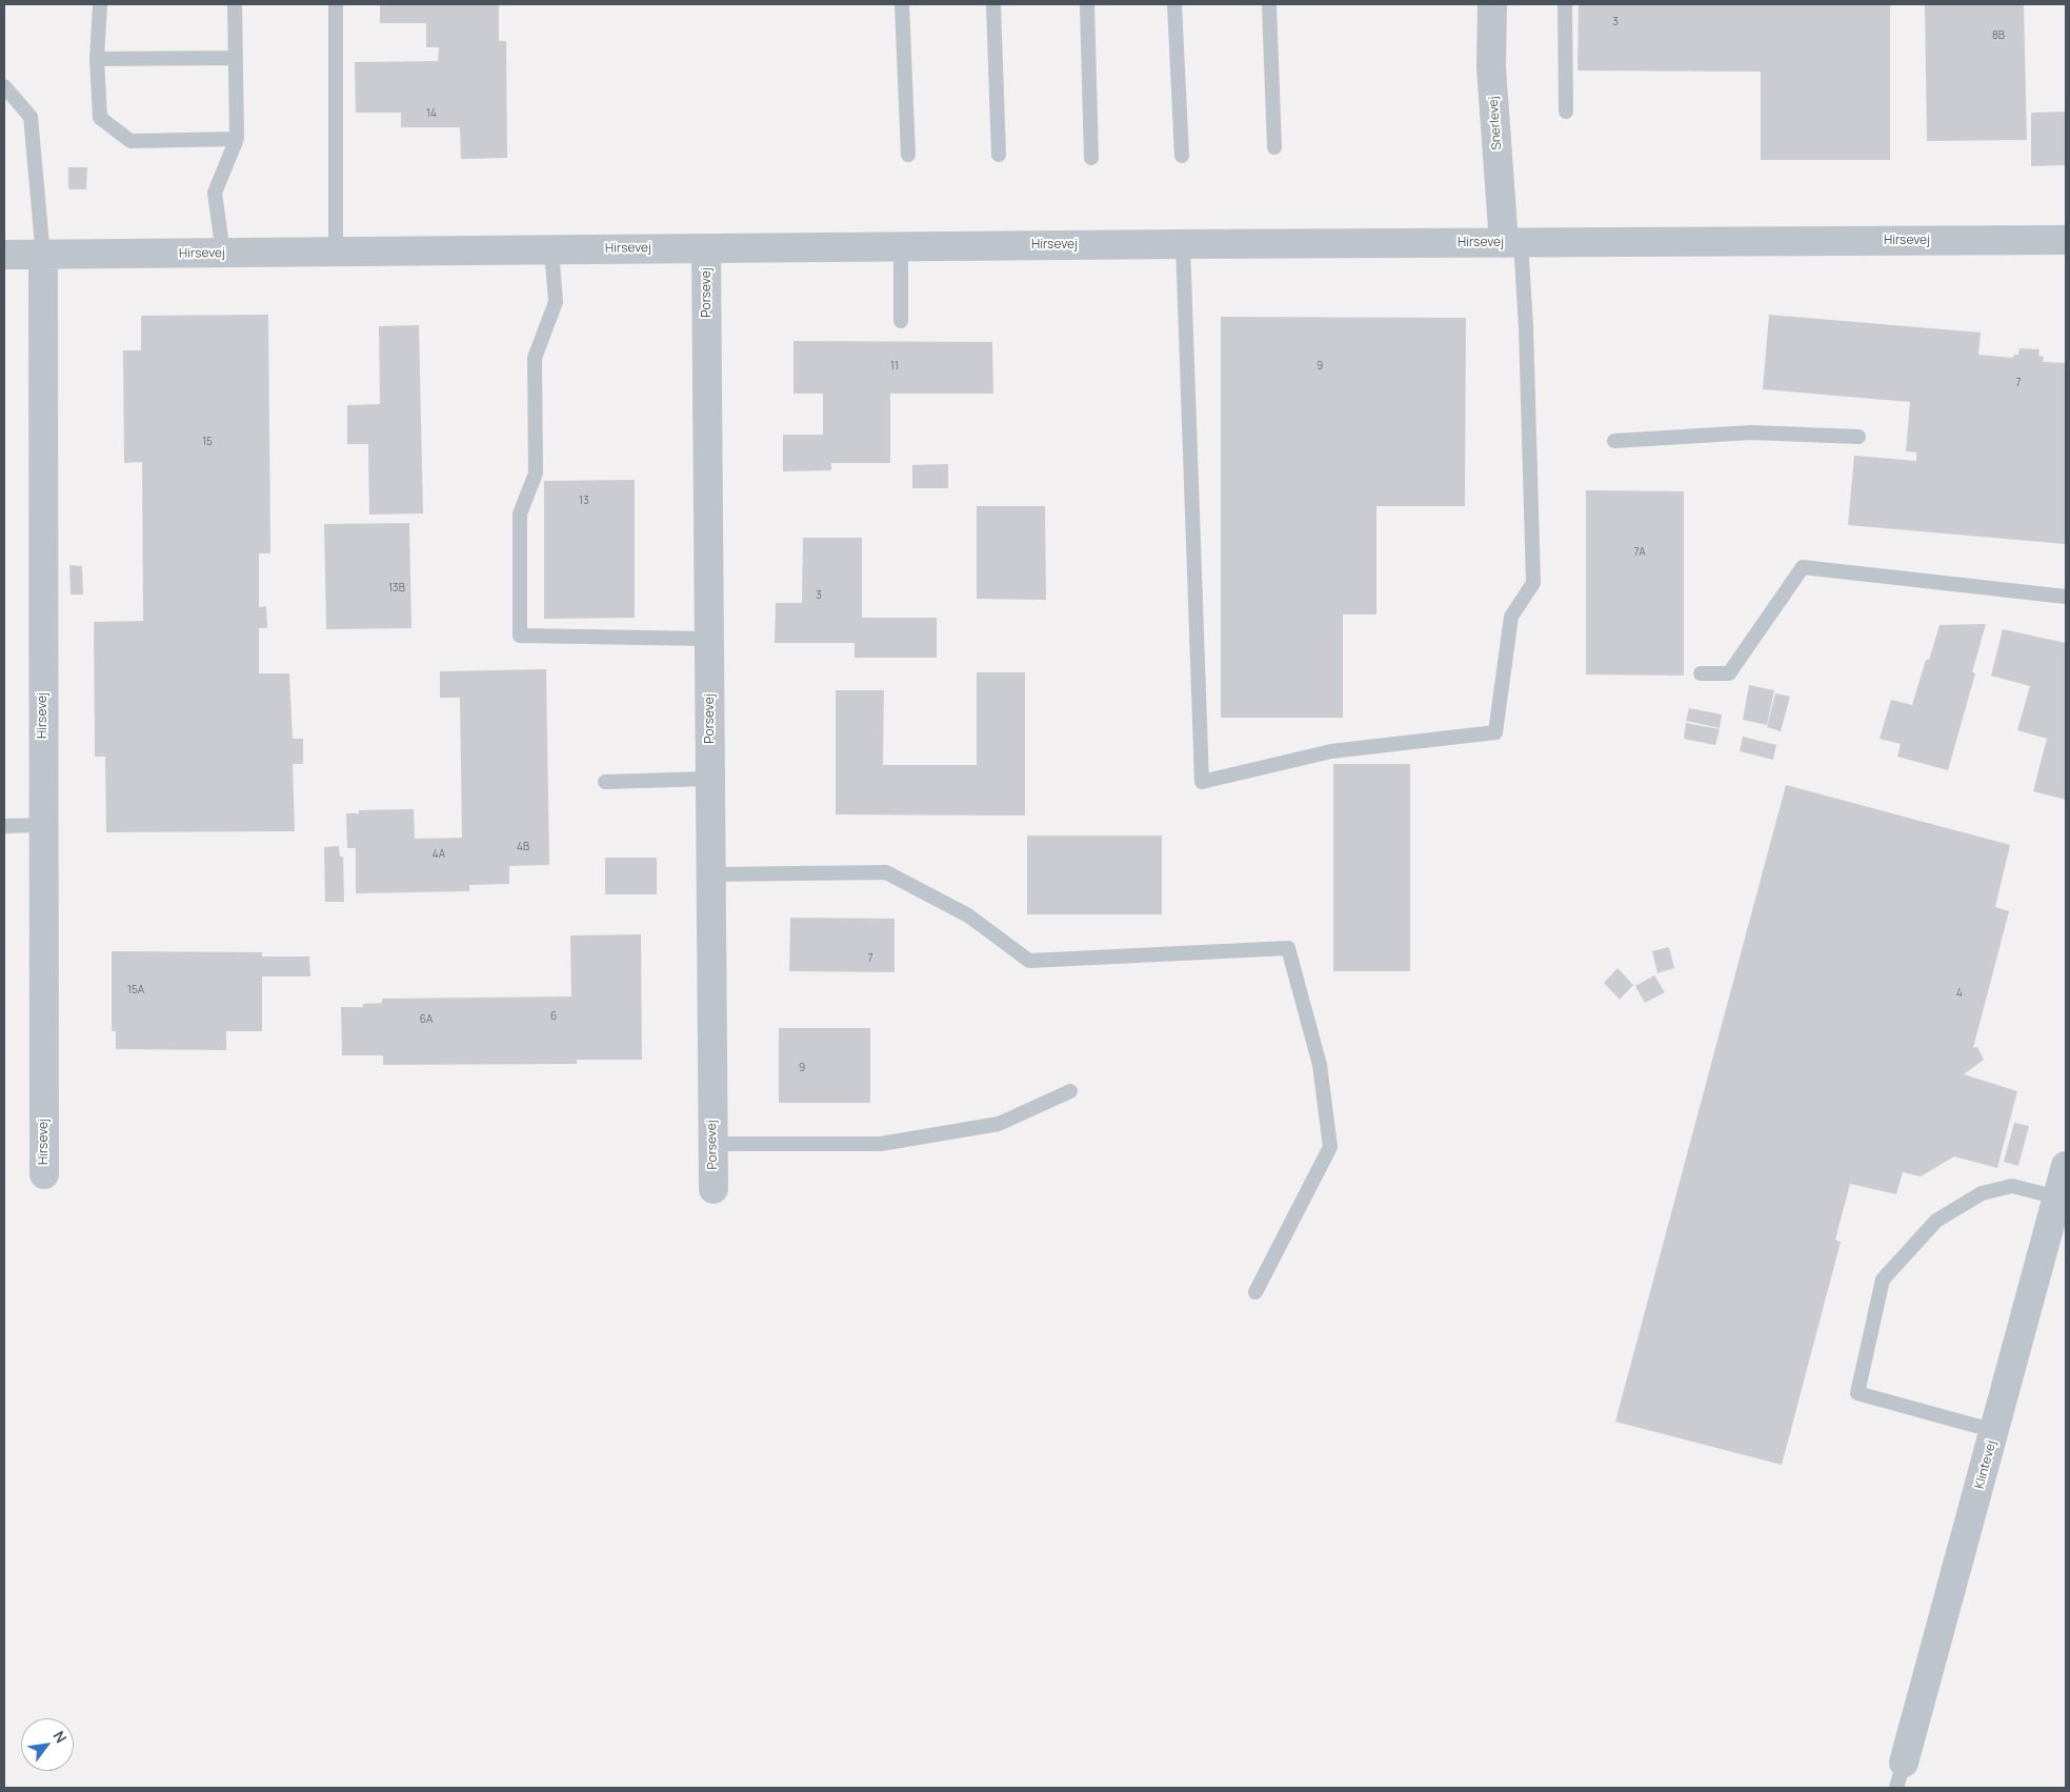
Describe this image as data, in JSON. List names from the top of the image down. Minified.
{"streets":{"street":["Snerlevej","Hirsevej","Porsevej","Klintevej"]},"crossings":[["Snerlevej","Hirsevej"],["Hirsevej","Porsevej"]],"house_numbers":["3","8B","14","11","9","7","15","13","7A","13B","3","4B","4A","7","15A","4","6","6A","9"],"north":"top right"}
